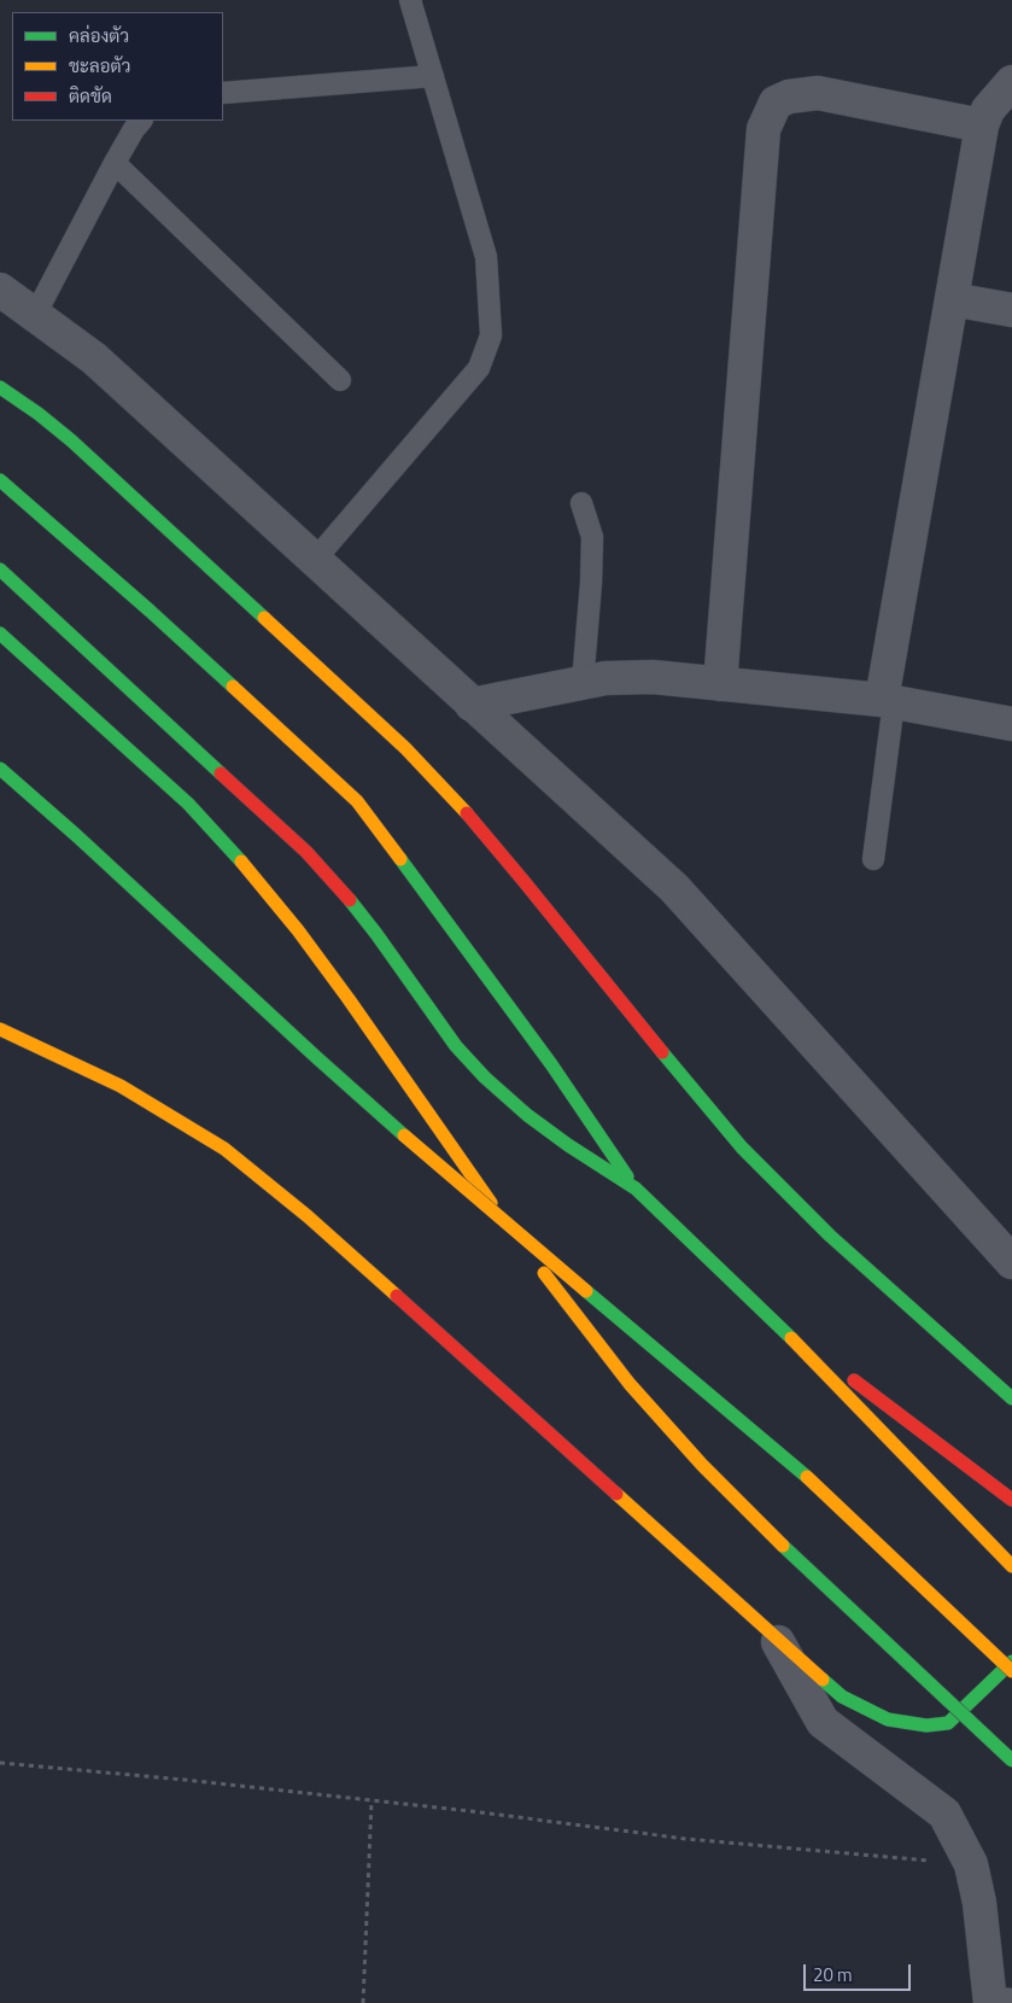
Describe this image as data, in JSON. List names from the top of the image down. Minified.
{"legend":["คล่องตัว","ชะลอตัว","ติดขัด"],"scale_bar":"20 m"}
